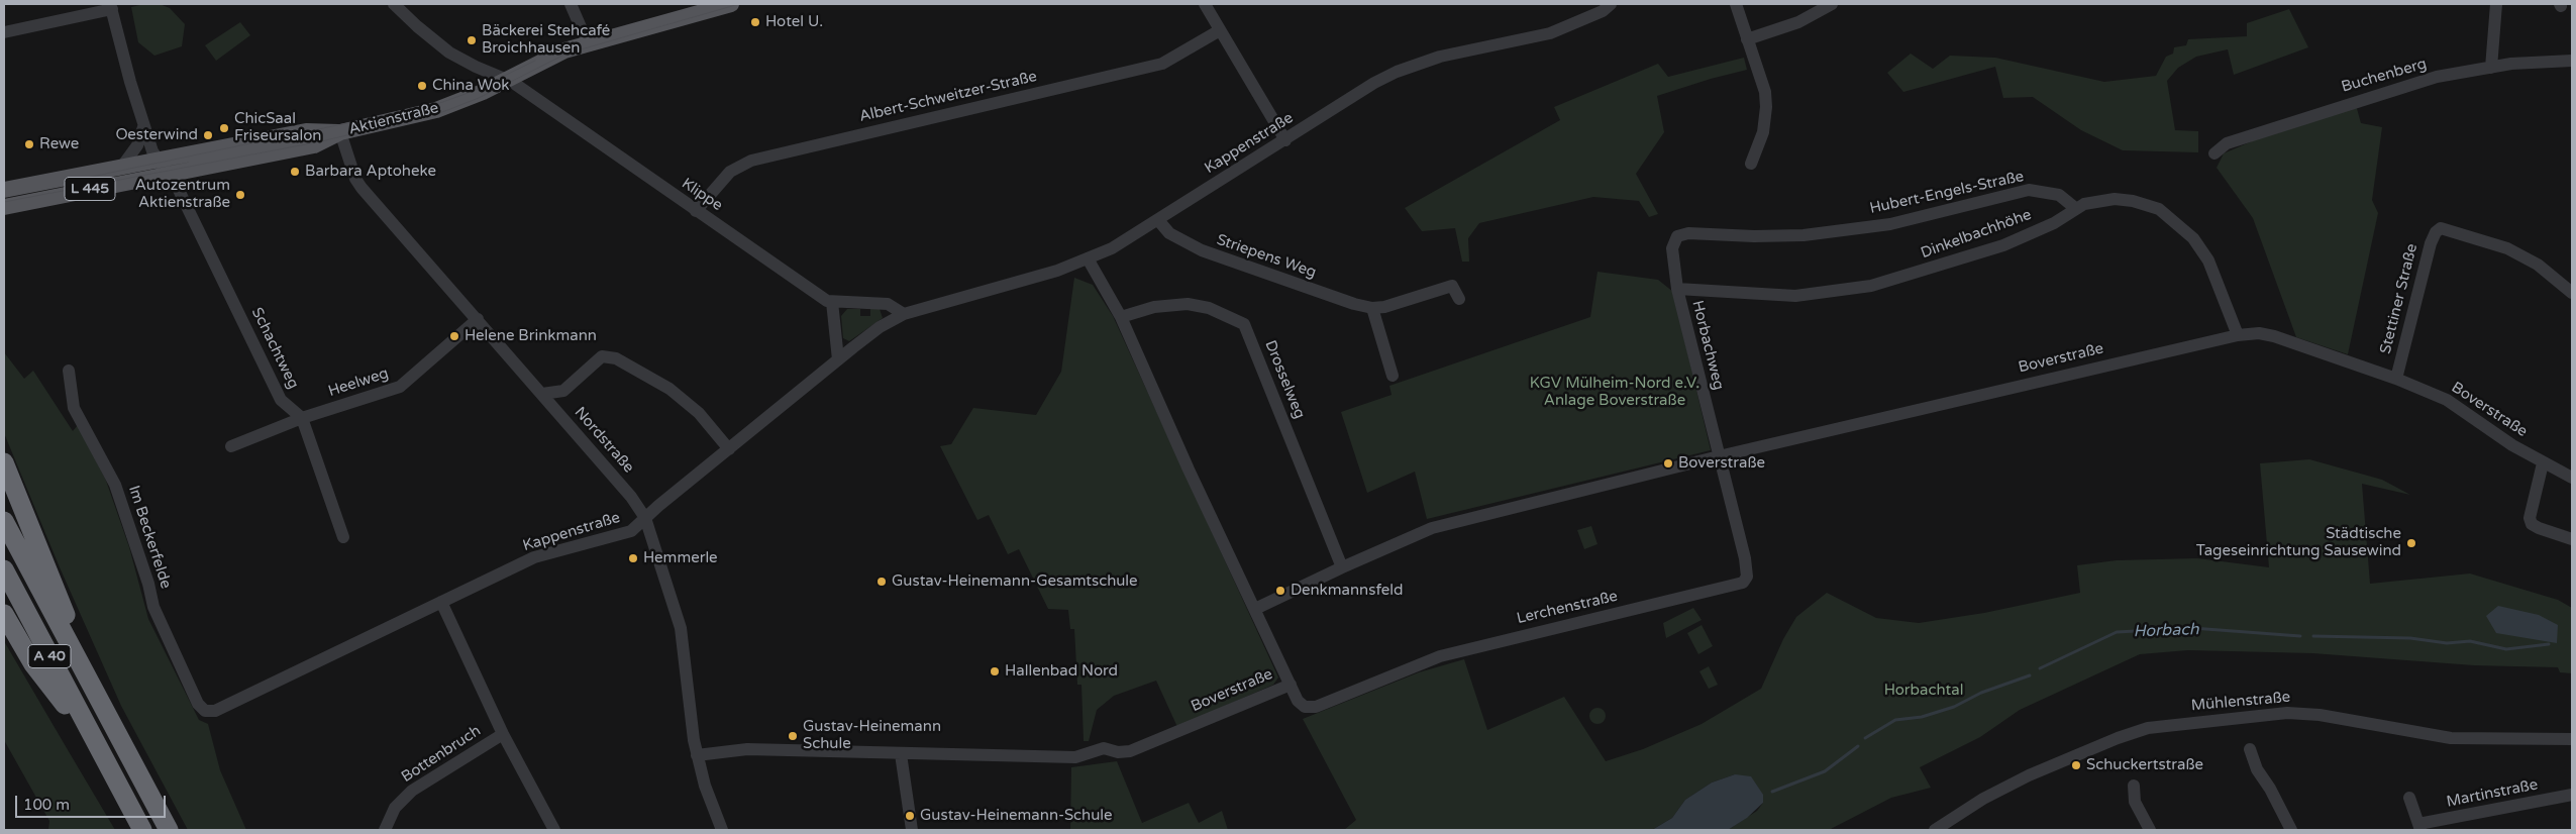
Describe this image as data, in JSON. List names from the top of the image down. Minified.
{"streets":{"highway":["A 40"],"main road":["Aktienstraße","L 445"],"street":["Buchenberg","Albert-Schweitzer-Straße","Kappenstraße","Hubert-Engels-Straße","Klippe","Dinkelbachhöhe","Striepens Weg","Stettiner Straße","Horbachweg","Schachtweg","Boverstraße","Drosselweg","Heelweg","Nordstraße","Im Beckerfelde","Lerchenstraße","Mühlenstraße","Bottenbruch","Martinstraße"]},"crossings":[["Albert-Schweitzer-Straße","Klippe"],["Aktienstraße","Klippe"],["Aktienstraße","Schachtweg"],["Aktienstraße","Nordstraße"],["Kappenstraße","Striepens Weg"],["Kappenstraße","Nordstraße"],["Kappenstraße","Im Beckerfelde"],["Kappenstraße","Bottenbruch"],["Hubert-Engels-Straße","Dinkelbachhöhe"],["Hubert-Engels-Straße","Horbachweg"],["Dinkelbachhöhe","Horbachweg"],["Dinkelbachhöhe","Boverstraße"],["Stettiner Straße","Boverstraße"],["Horbachweg","Boverstraße"],["Horbachweg","Lerchenstraße"],["Schachtweg","Heelweg"],["Boverstraße","Drosselweg"],["Boverstraße","Nordstraße"],["Boverstraße","Lerchenstraße"],["Heelweg","Nordstraße"]],"water":["Horbach"],"parks":["KGV Mülheim-Nord e.V. Anlage Boverstraße","Horbachtal"],"places":["Hotel U.","Bäckerei Stehcafé Broichhausen","China Wok","ChicSaal Friseursalon","Oesterwind","Rewe","Barbara Aptoheke","Autozentrum Aktienstraße","Helene Brinkmann","Boverstraße","Städtische Tageseinrichtung Sausewind","Hemmerle","Gustav-Heinemann-Gesamtschule","Denkmannsfeld","Hallenbad Nord","Gustav-Heinemann Schule","Schuckertstraße","Gustav-Heinemann-Schule"],"scale_bar":"100 m"}
